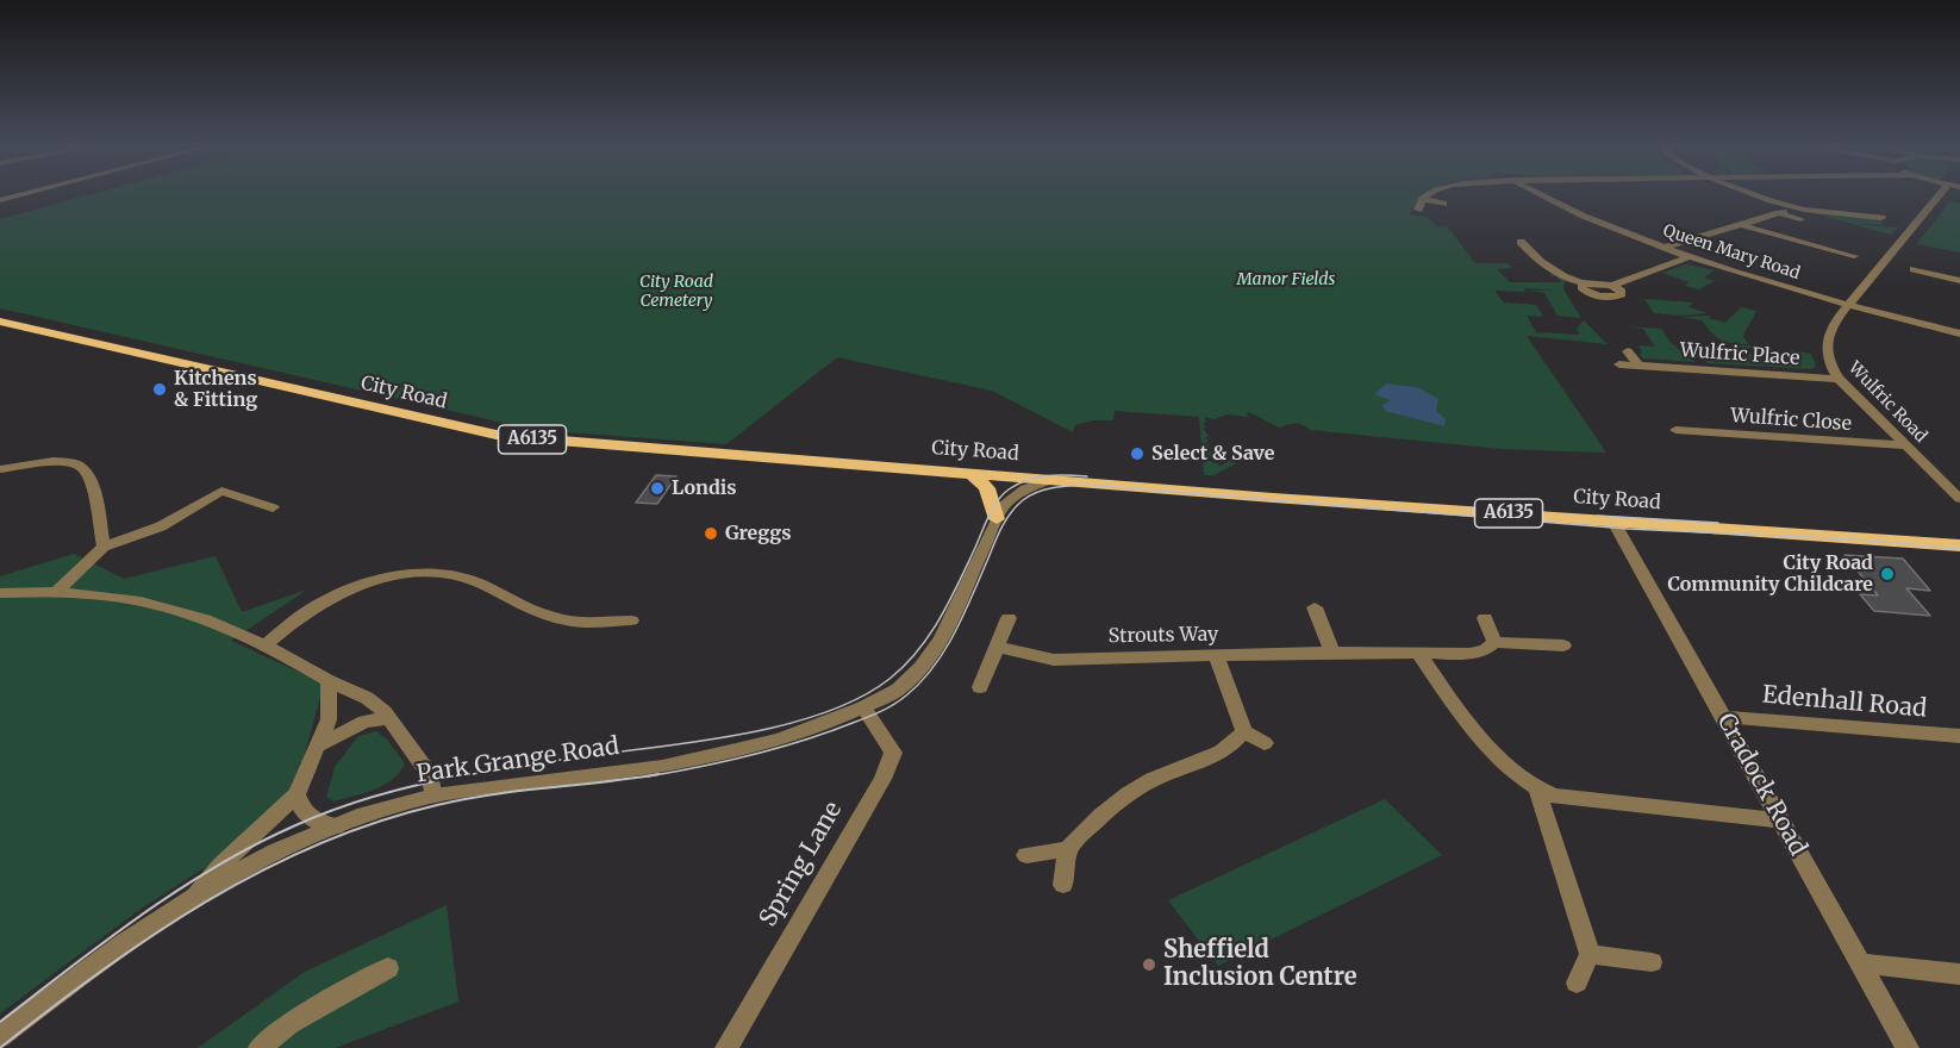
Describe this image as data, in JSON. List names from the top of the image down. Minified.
{"streets":{"main road":["City Road","A6135"],"street":["Queen Mary Road","Wulfric Place","Wulfric Road","Wulfric Close","Strouts Way","Edenhall Road","Park Grange Road","Cradock Road","Spring Lane"]},"crossings":[["Queen Mary Road","Wulfric Road"],["Wulfric Place","Wulfric Road"],["City Road","Cradock Road"],["Wulfric Road","Wulfric Close"],["Edenhall Road","Cradock Road"],["Park Grange Road","Spring Lane"]],"parks":["Manor Fields","City Road Cemetery"],"places":["Kitchens & Fitting","Select & Save","Londis","Greggs","City Road Community Childcare","Sheffield Inclusion Centre"]}
